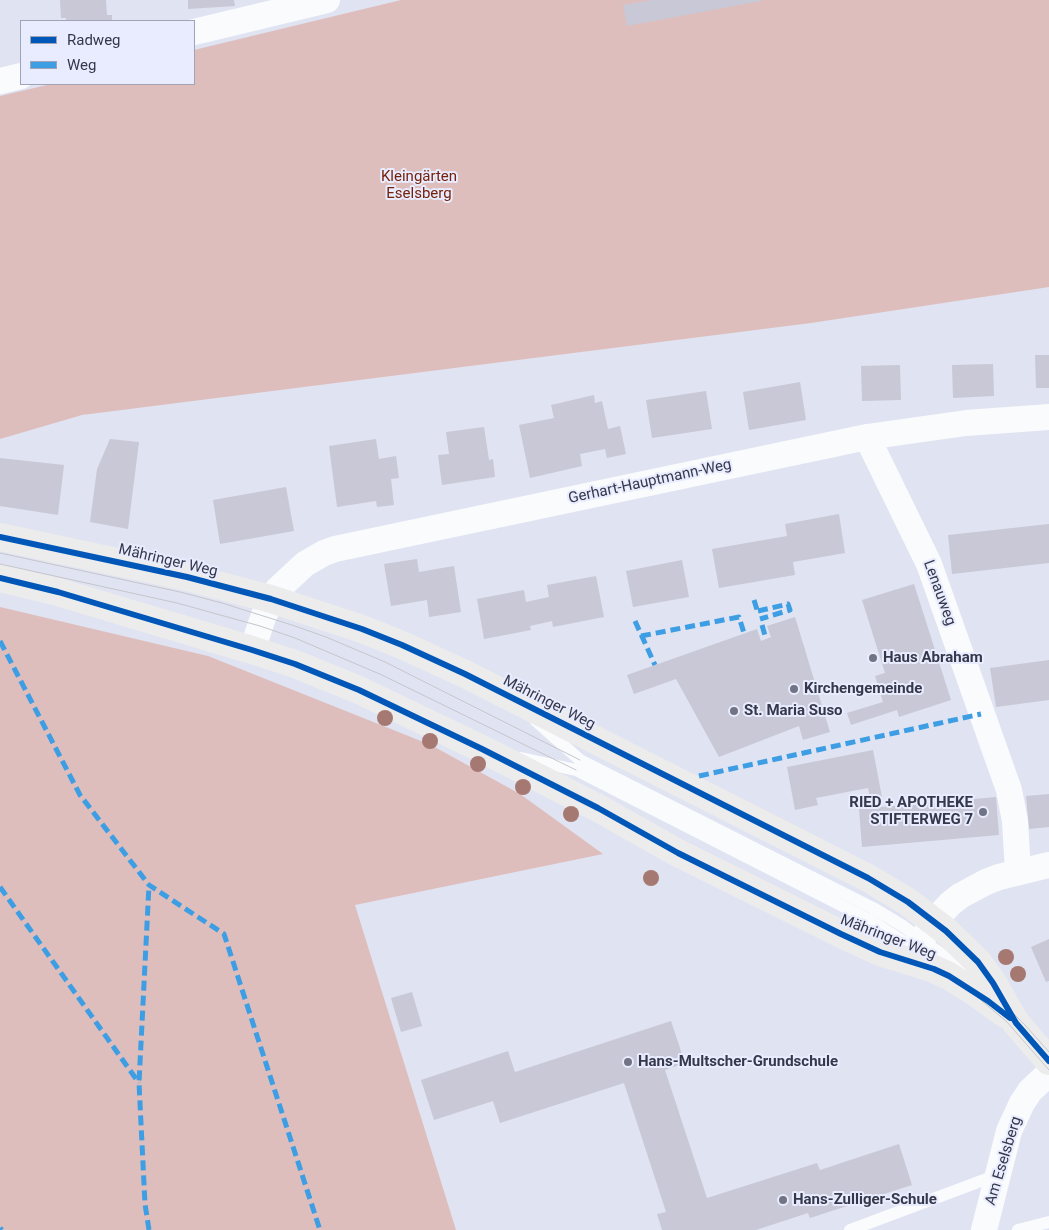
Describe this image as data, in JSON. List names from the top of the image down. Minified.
{"streets":{"street":["Gerhart-Hauptmann-Weg","Mähringer Weg","Lenauweg","Am Eselsberg"]},"crossings":[["Gerhart-Hauptmann-Weg","Mähringer Weg"],["Gerhart-Hauptmann-Weg","Lenauweg"]],"parks":["Kleingärten Eselsberg"],"places":["Haus Abraham","Kirchengemeinde","St. Maria Suso","RIED + APOTHEKE STIFTERWEG 7","Hans-Multscher-Grundschule","Hans-Zulliger-Schule"],"legend":["Radweg","Weg"]}
